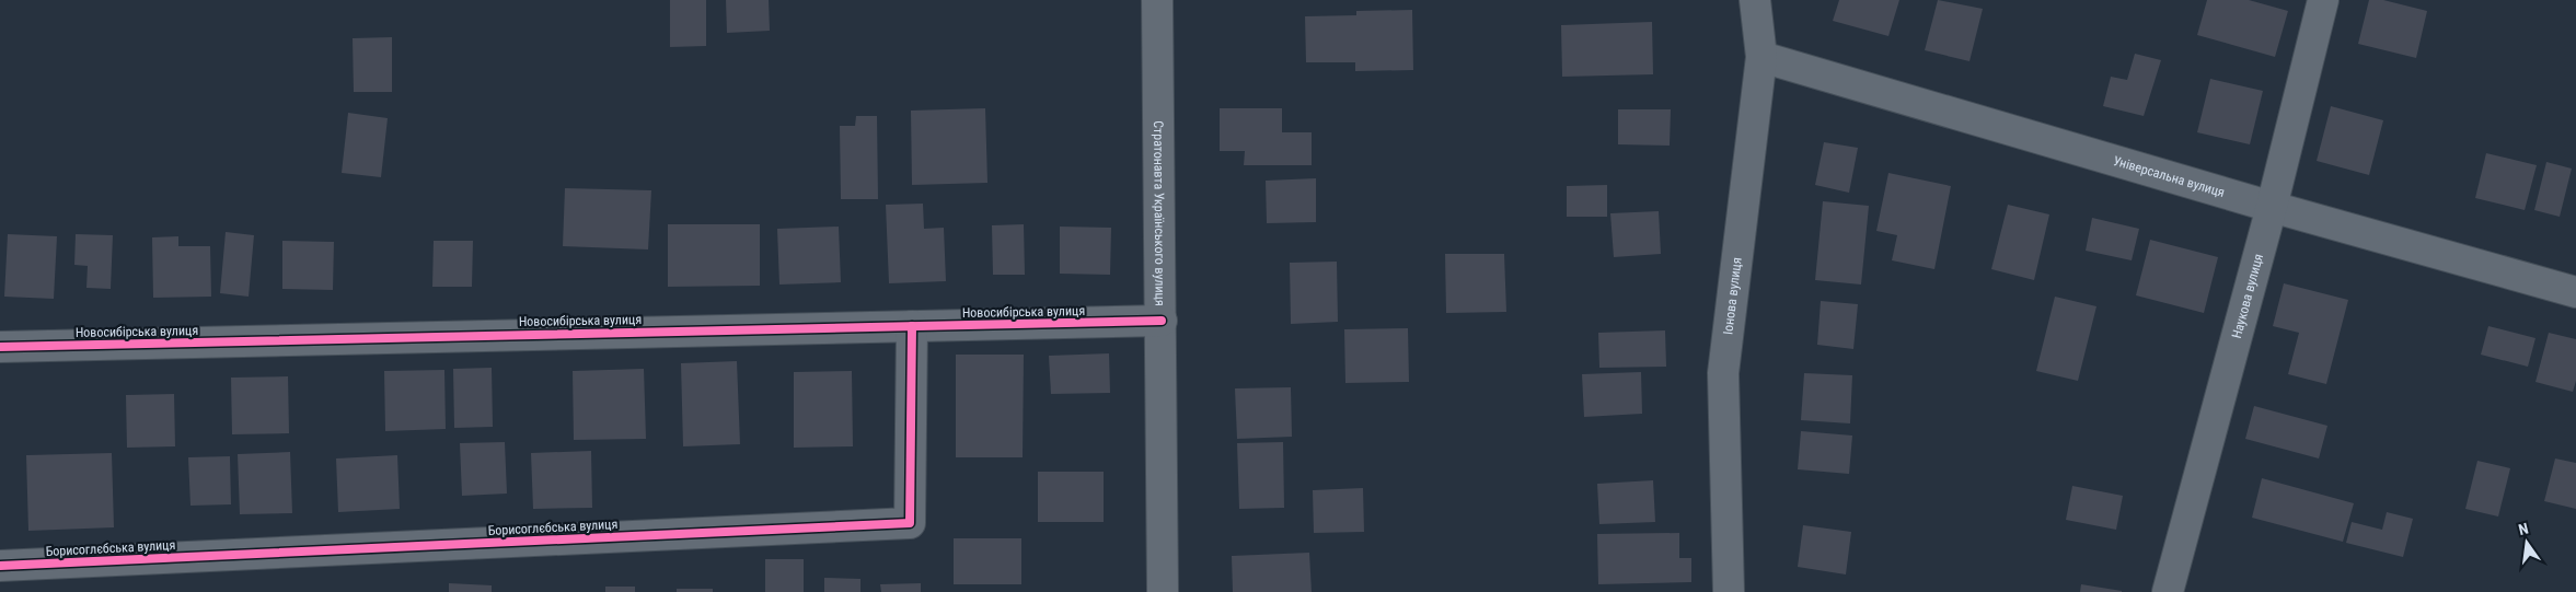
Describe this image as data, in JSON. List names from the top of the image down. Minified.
{"streets":{"street":["Універсальна вулиця","Стратонавта Українського вулиця","Іонова вулиця","Наукова вулиця","Новосибірська вулиця","Борисоглєбська вулиця"]},"crossings":[["Універсальна вулиця","Іонова вулиця"],["Універсальна вулиця","Наукова вулиця"],["Стратонавта Українського вулиця","Новосибірська вулиця"],["Новосибірська вулиця","Борисоглєбська вулиця"]],"north":"top"}
